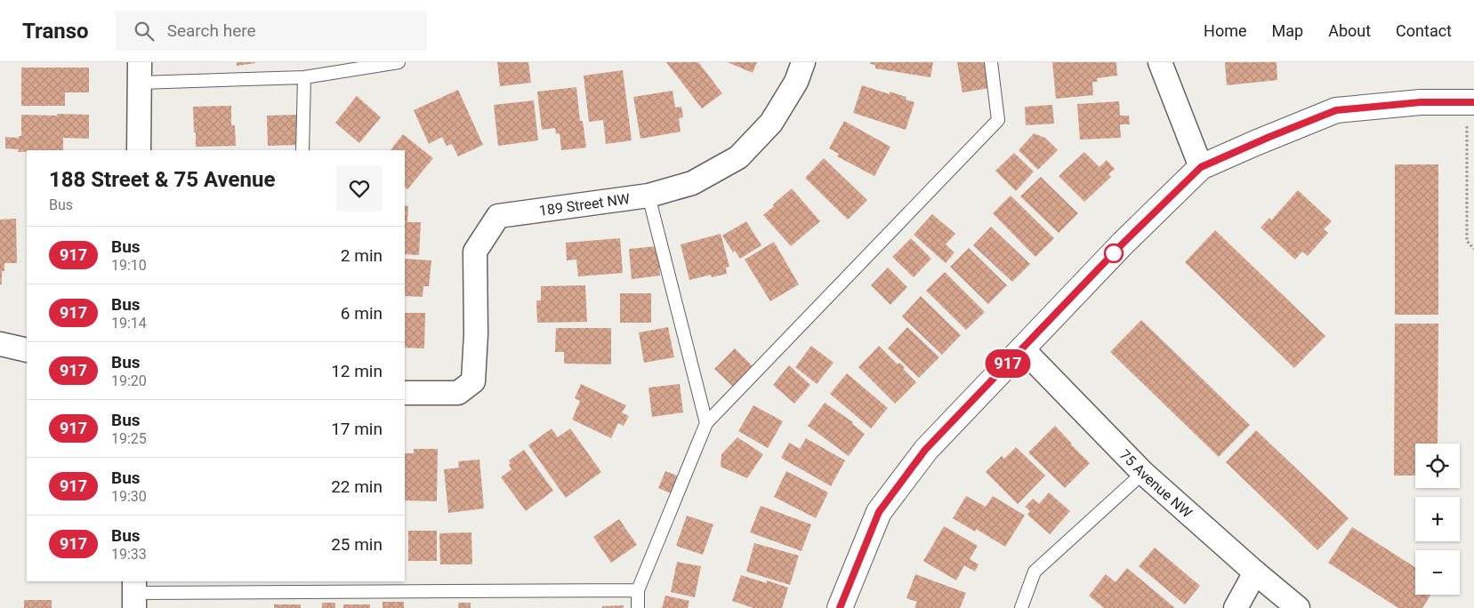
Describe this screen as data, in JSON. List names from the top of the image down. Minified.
{"streets":{"street":["189 Street NW","75 Avenue NW"]},"lines":["bus line 917"],"page":{"header":"Transo","search":"Search here","nav":["Home","Map","About","Contact"],"on_map":"917","heading":["188 Street & 75 Avenue","Bus"],"list":[{"mark":"917","name":"Bus","note":"19:10","value":"2 min"},{"mark":"917","name":"Bus","note":"19:14","value":"6 min"},{"mark":"917","name":"Bus","note":"19:20","value":"12 min"},{"mark":"917","name":"Bus","note":"19:25","value":"17 min"},{"mark":"917","name":"Bus","note":"19:30","value":"22 min"},{"mark":"917","name":"Bus","note":"19:33","value":"25 min"}],"map_buttons":["+","−"]}}
